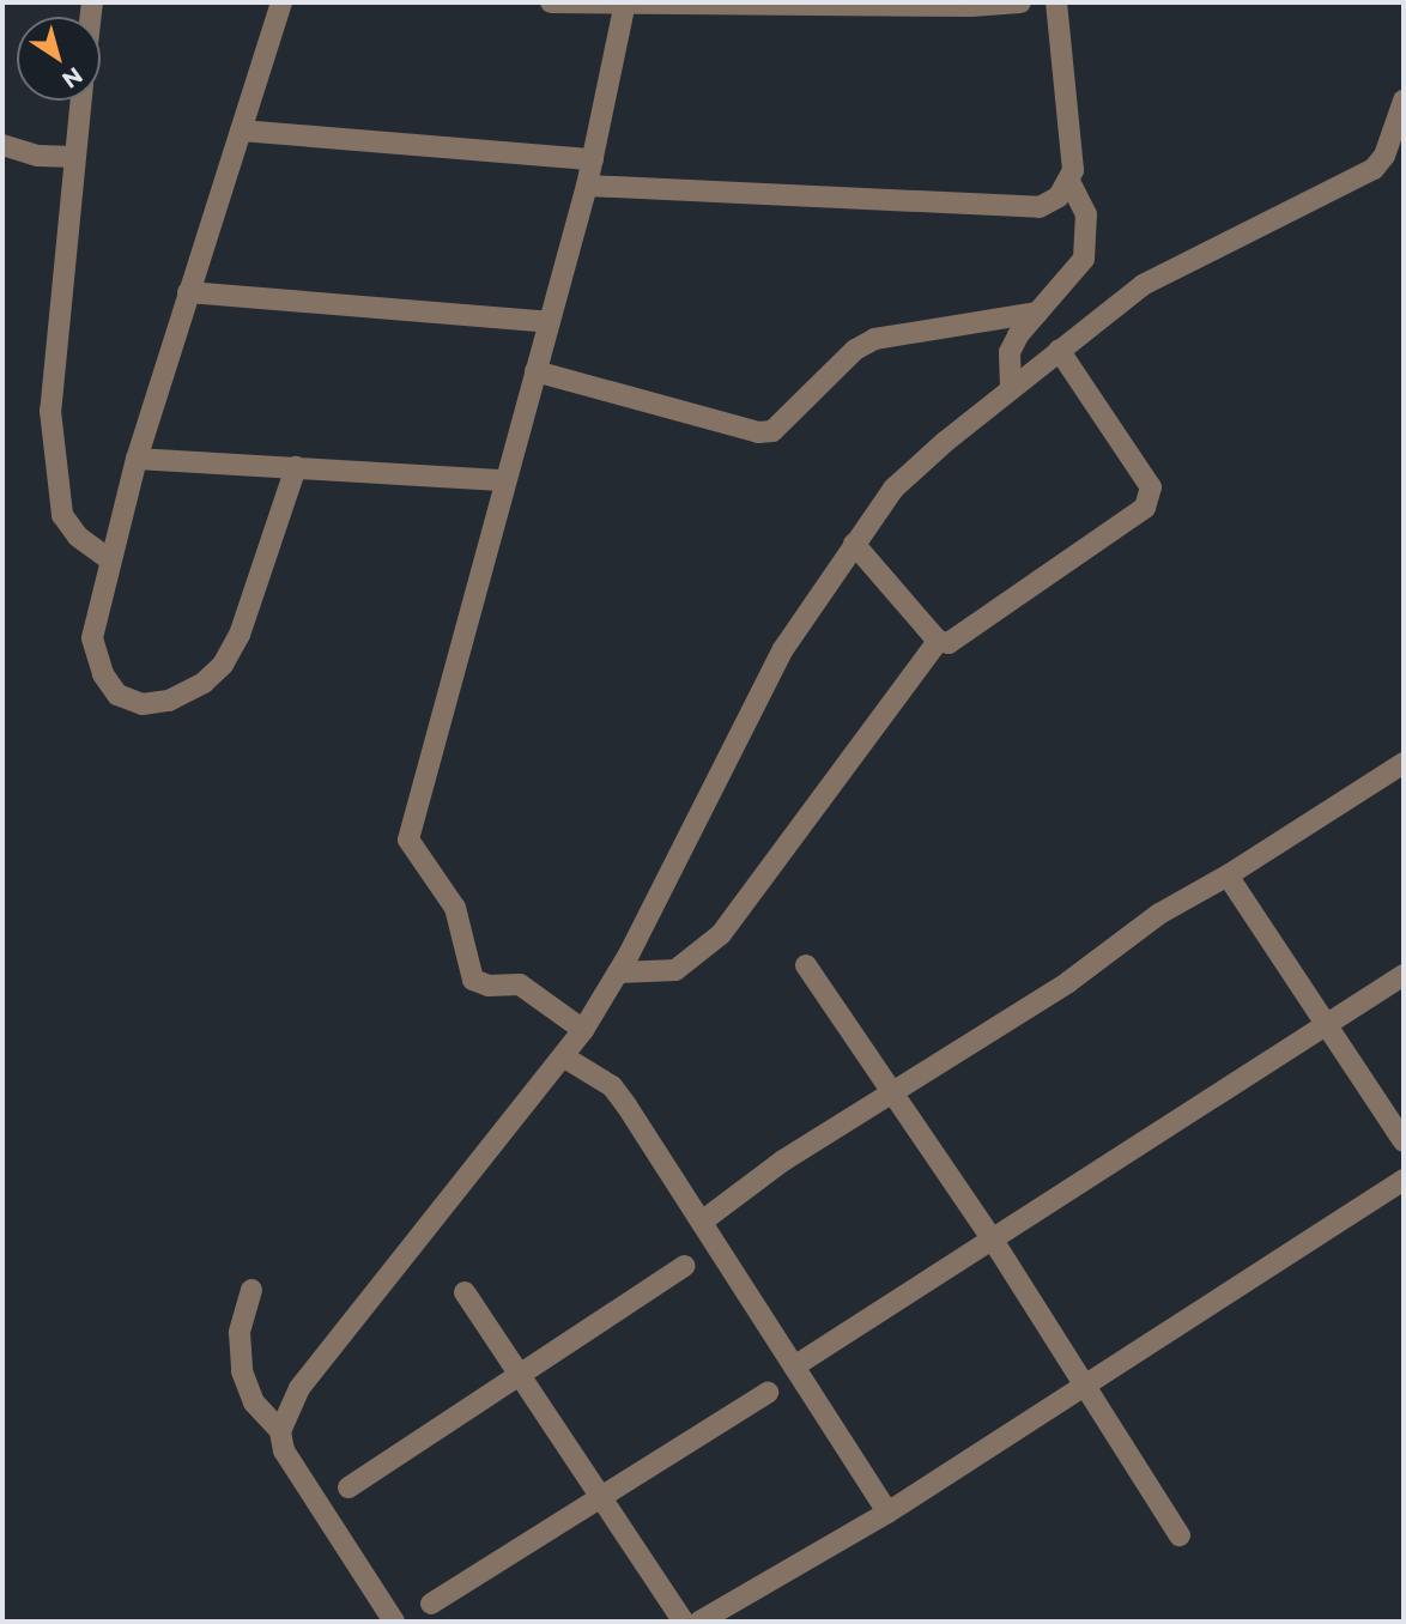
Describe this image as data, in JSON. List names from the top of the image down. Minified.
{"north":"bottom right"}
